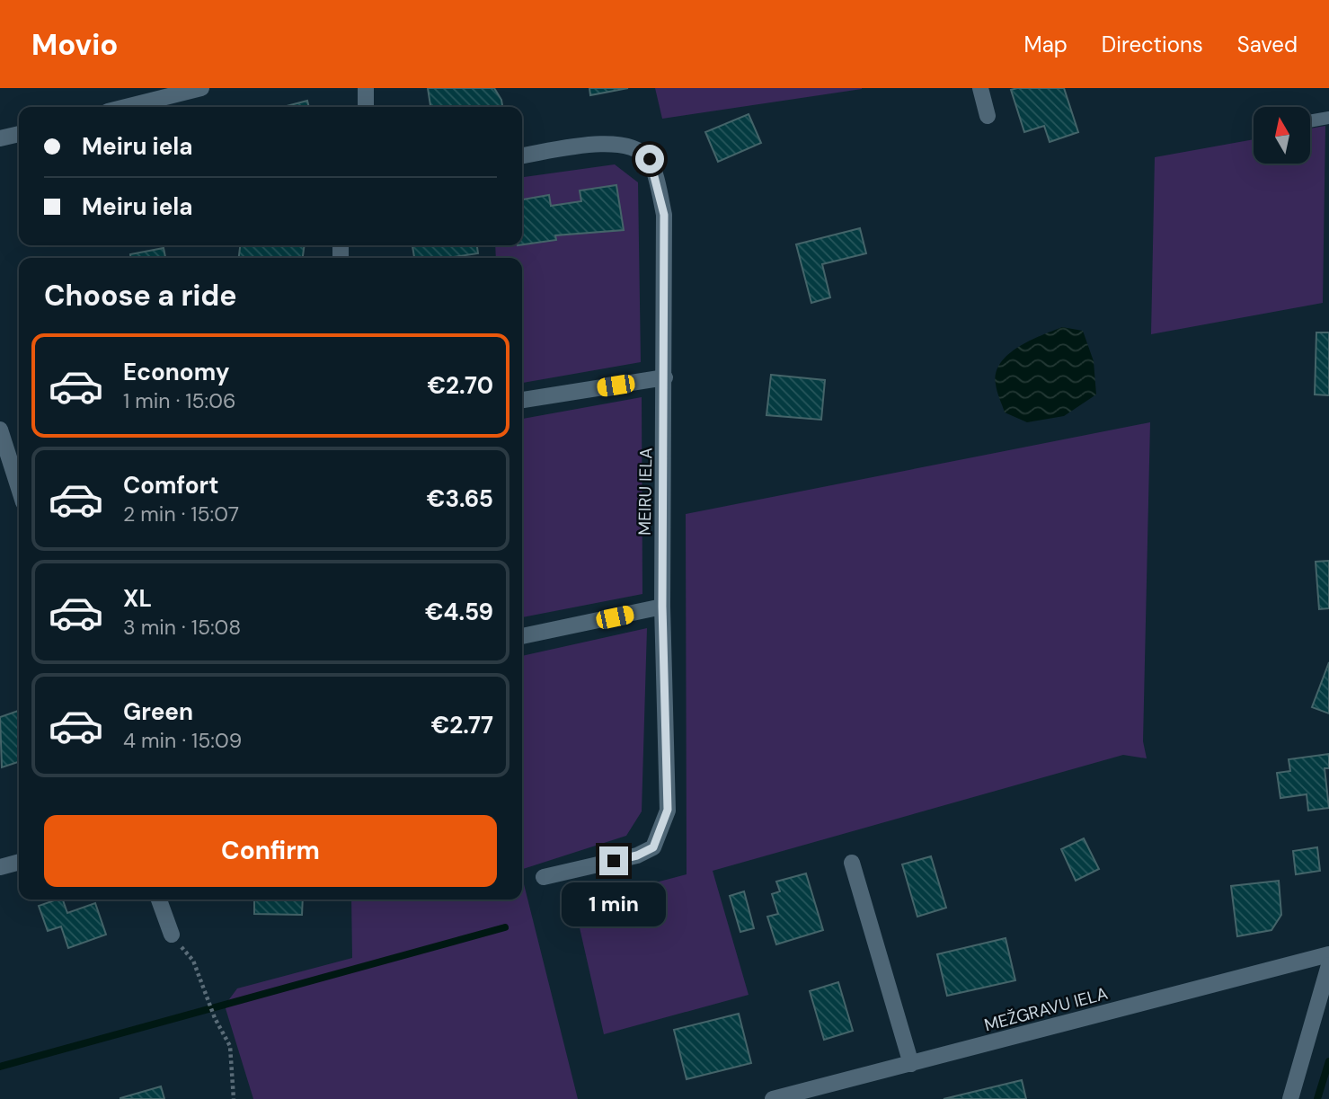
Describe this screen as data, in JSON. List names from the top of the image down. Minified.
{"streets":{"street":["MEIRU IELA","MEŽGRAVU IELA"]},"north":"top","page":{"header":"Movio","nav":["Map","Directions","Saved"],"banner":["Meiru iela","Meiru iela"],"heading":"Choose a ride","list":[{"name":"Economy","note":"1 min · 15:06","value":"€2.70"},{"name":"Comfort","note":"2 min · 15:07","value":"€3.65"},{"name":"XL","note":"3 min · 15:08","value":"€4.59"},{"name":"Green","note":"4 min · 15:09","value":"€2.77"}],"buttons":"Confirm","bubble":"1 min"}}
